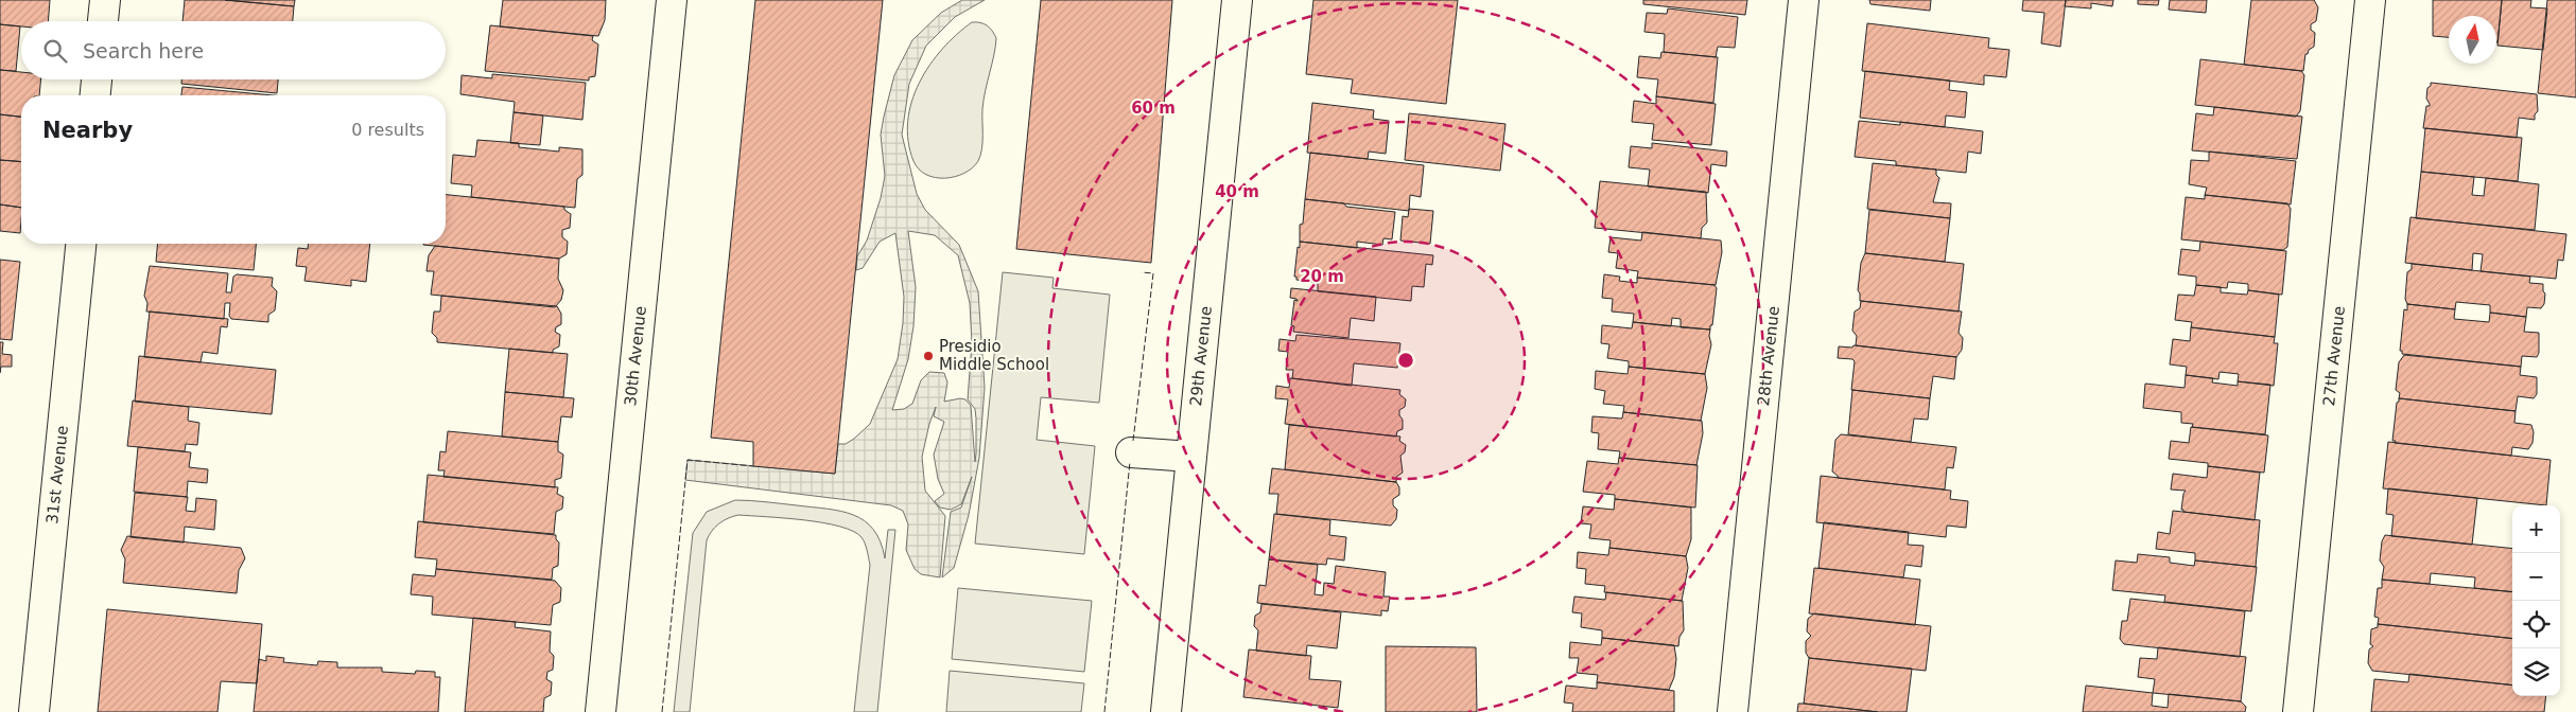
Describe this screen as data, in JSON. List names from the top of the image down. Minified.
{"streets":{"street":["30th Avenue","29th Avenue","28th Avenue","27th Avenue","31st Avenue"]},"places":["Presidio Middle School"],"north":"top","page":{"search":"Search here","heading":["Nearby","0 results"],"map_buttons":["+","−"]},"rings":["60 m","40 m","20 m"]}
